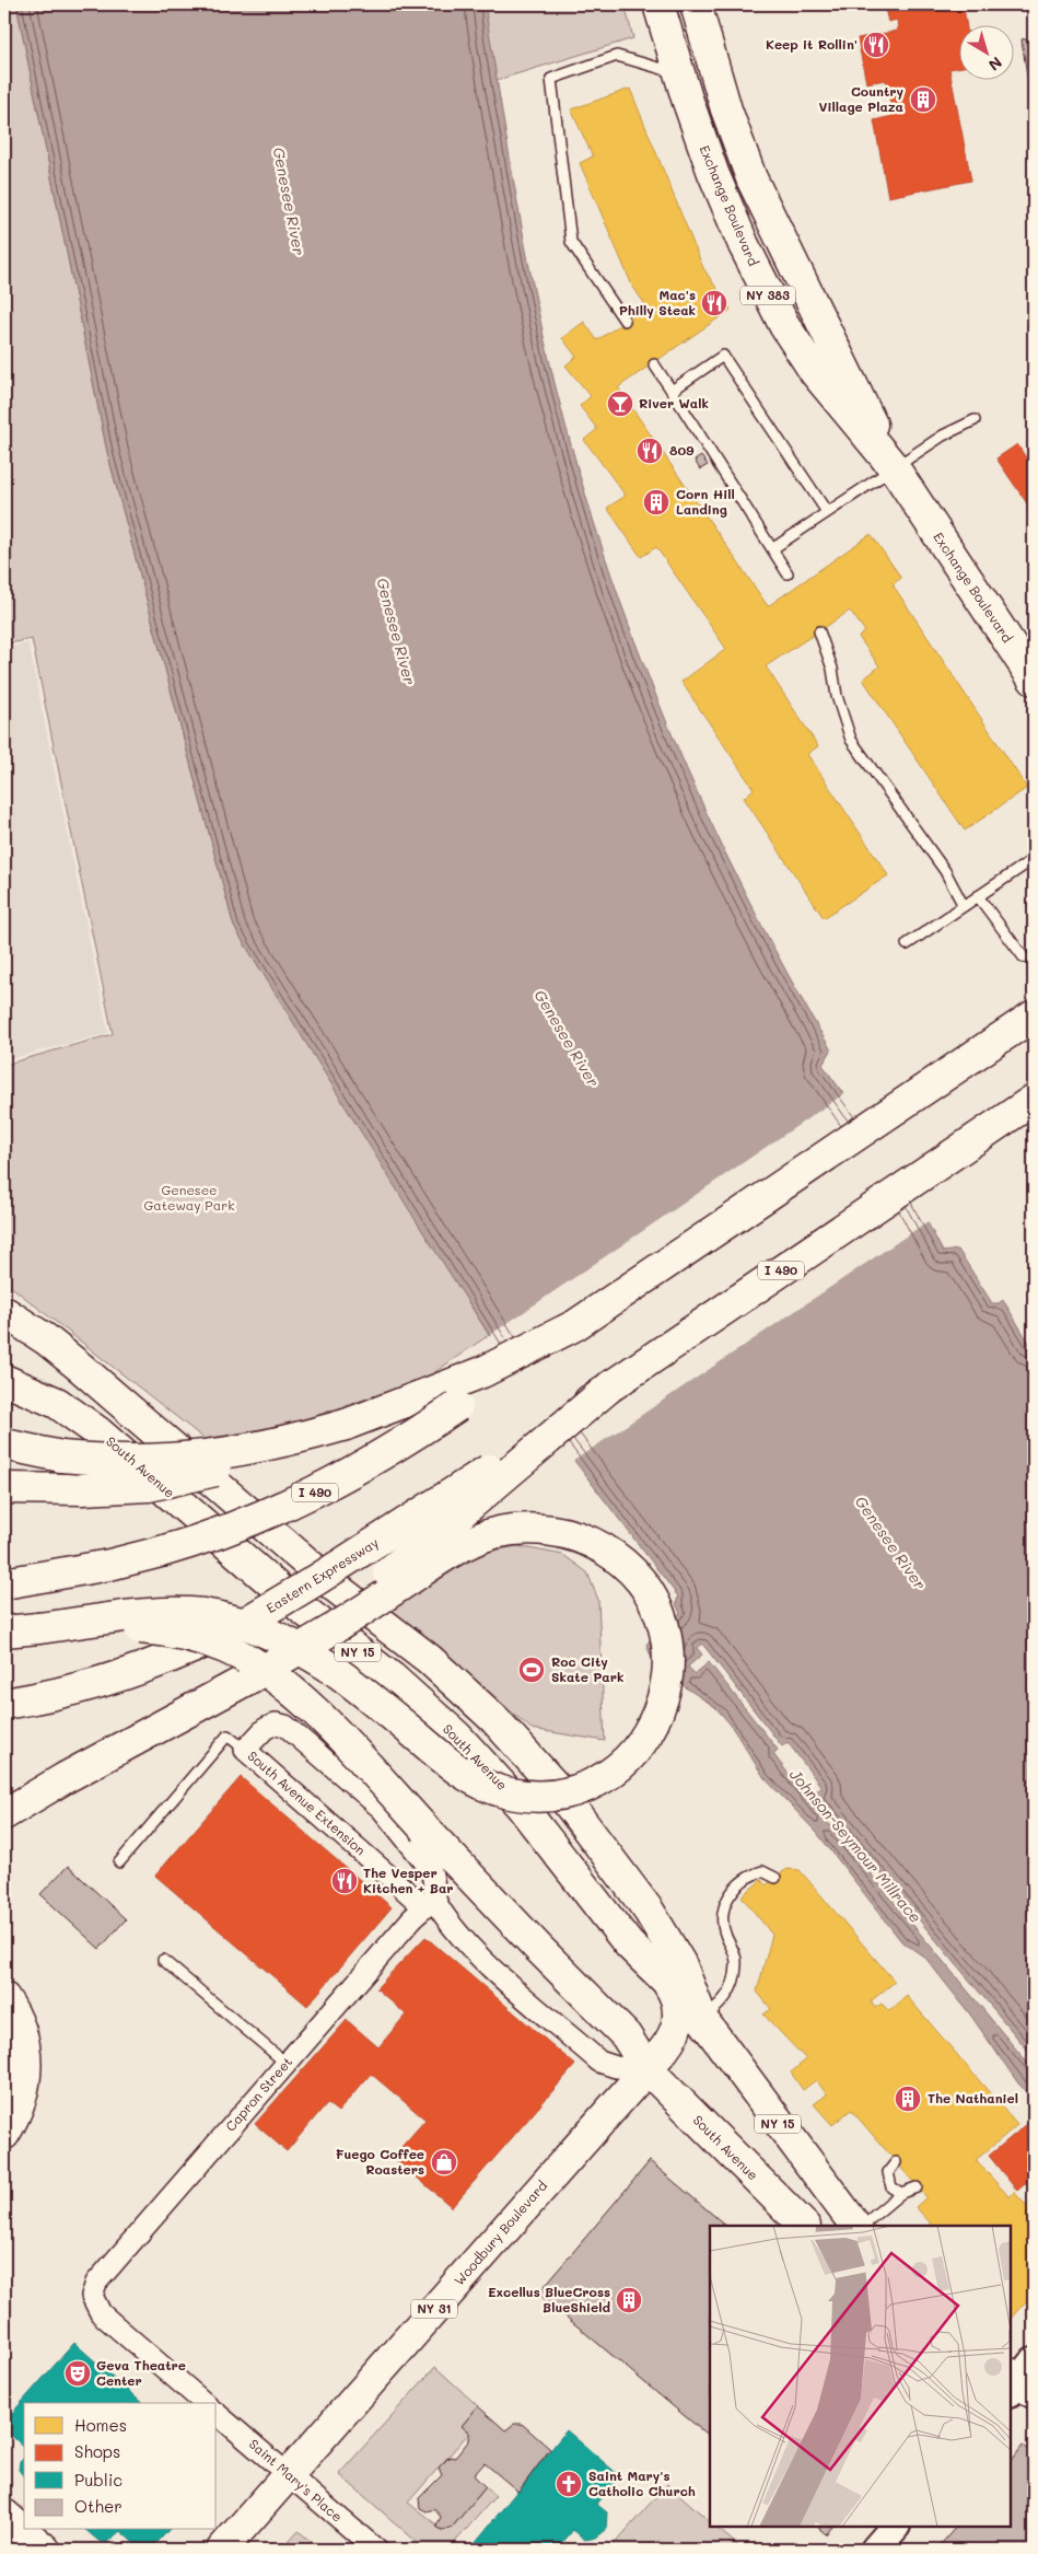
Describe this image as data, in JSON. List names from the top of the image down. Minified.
{"streets":{"main road":["Exchange Boulevard","NY 383","I 490","South Avenue","Eastern Expressway","NY 15","Woodbury Boulevard","NY 31"],"street":["South Avenue Extension","Capron Street","Saint Mary's Place"]},"crossings":[["I 490","Eastern Expressway"],["South Avenue","South Avenue Extension"],["South Avenue","Woodbury Boulevard"],["South Avenue Extension","Capron Street"],["South Avenue Extension","Woodbury Boulevard"],["Woodbury Boulevard","Saint Mary's Place"]],"water":["Genesee River","Johnson-Seymour Millrace"],"parks":["Genesee Gateway Park"],"places":{"restaurant":["Keep it Rollin'","Mac's Philly Steak","809","The Vesper Kitchen + Bar"],"building":["Country Village Plaza","Corn Hill Landing","The Nathaniel","Excellus BlueCross BlueShield"],"bar":["River Walk"],"sports":["Roc City Skate Park"],"shop":["Fuego Coffee Roasters"],"theatre":["Geva Theatre Center"],"church":["Saint Mary's Catholic Church"]},"legend":["Homes","Shops","Public","Other"],"north":"bottom right"}
